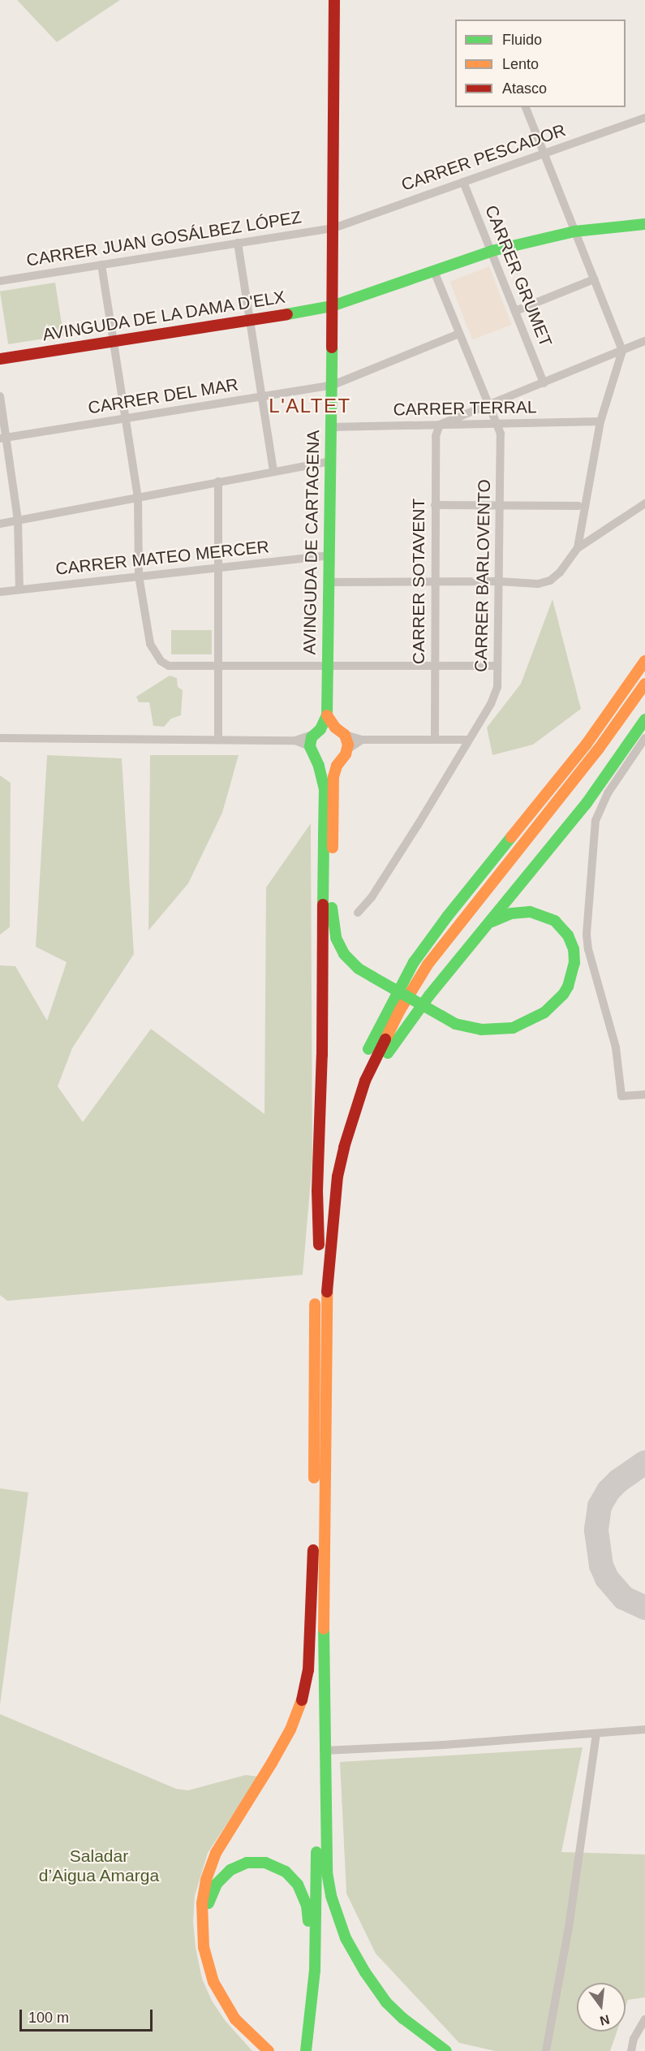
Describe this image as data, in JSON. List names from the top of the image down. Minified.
{"streets":{"main road":["AVINGUDA DE LA DAMA D'ELX","AVINGUDA DE CARTAGENA"],"street":["CARRER PESCADOR","CARRER JUAN GOSÁLBEZ LÓPEZ","CARRER GRUMET","CARRER DEL MAR","CARRER TERRAL","CARRER MATEO MERCER","CARRER BARLOVENTO","CARRER SOTAVENT"]},"crossings":[["CARRER PESCADOR","CARRER JUAN GOSÁLBEZ LÓPEZ"],["CARRER PESCADOR","CARRER GRUMET"],["CARRER PESCADOR","AVINGUDA DE CARTAGENA"],["CARRER JUAN GOSÁLBEZ LÓPEZ","AVINGUDA DE CARTAGENA"],["CARRER GRUMET","AVINGUDA DE LA DAMA D'ELX"],["AVINGUDA DE LA DAMA D'ELX","AVINGUDA DE CARTAGENA"],["AVINGUDA DE LA DAMA D'ELX","CARRER BARLOVENTO"],["CARRER DEL MAR","AVINGUDA DE CARTAGENA"],["CARRER DEL MAR","CARRER BARLOVENTO"],["CARRER TERRAL","AVINGUDA DE CARTAGENA"],["CARRER TERRAL","CARRER BARLOVENTO"],["CARRER TERRAL","CARRER SOTAVENT"],["AVINGUDA DE CARTAGENA","CARRER MATEO MERCER"]],"districts":["L'ALTET"],"parks":["Saladar d’Aigua Amarga"],"legend":["Fluido","Lento","Atasco"],"scale_bar":"100 m","north":"bottom"}
